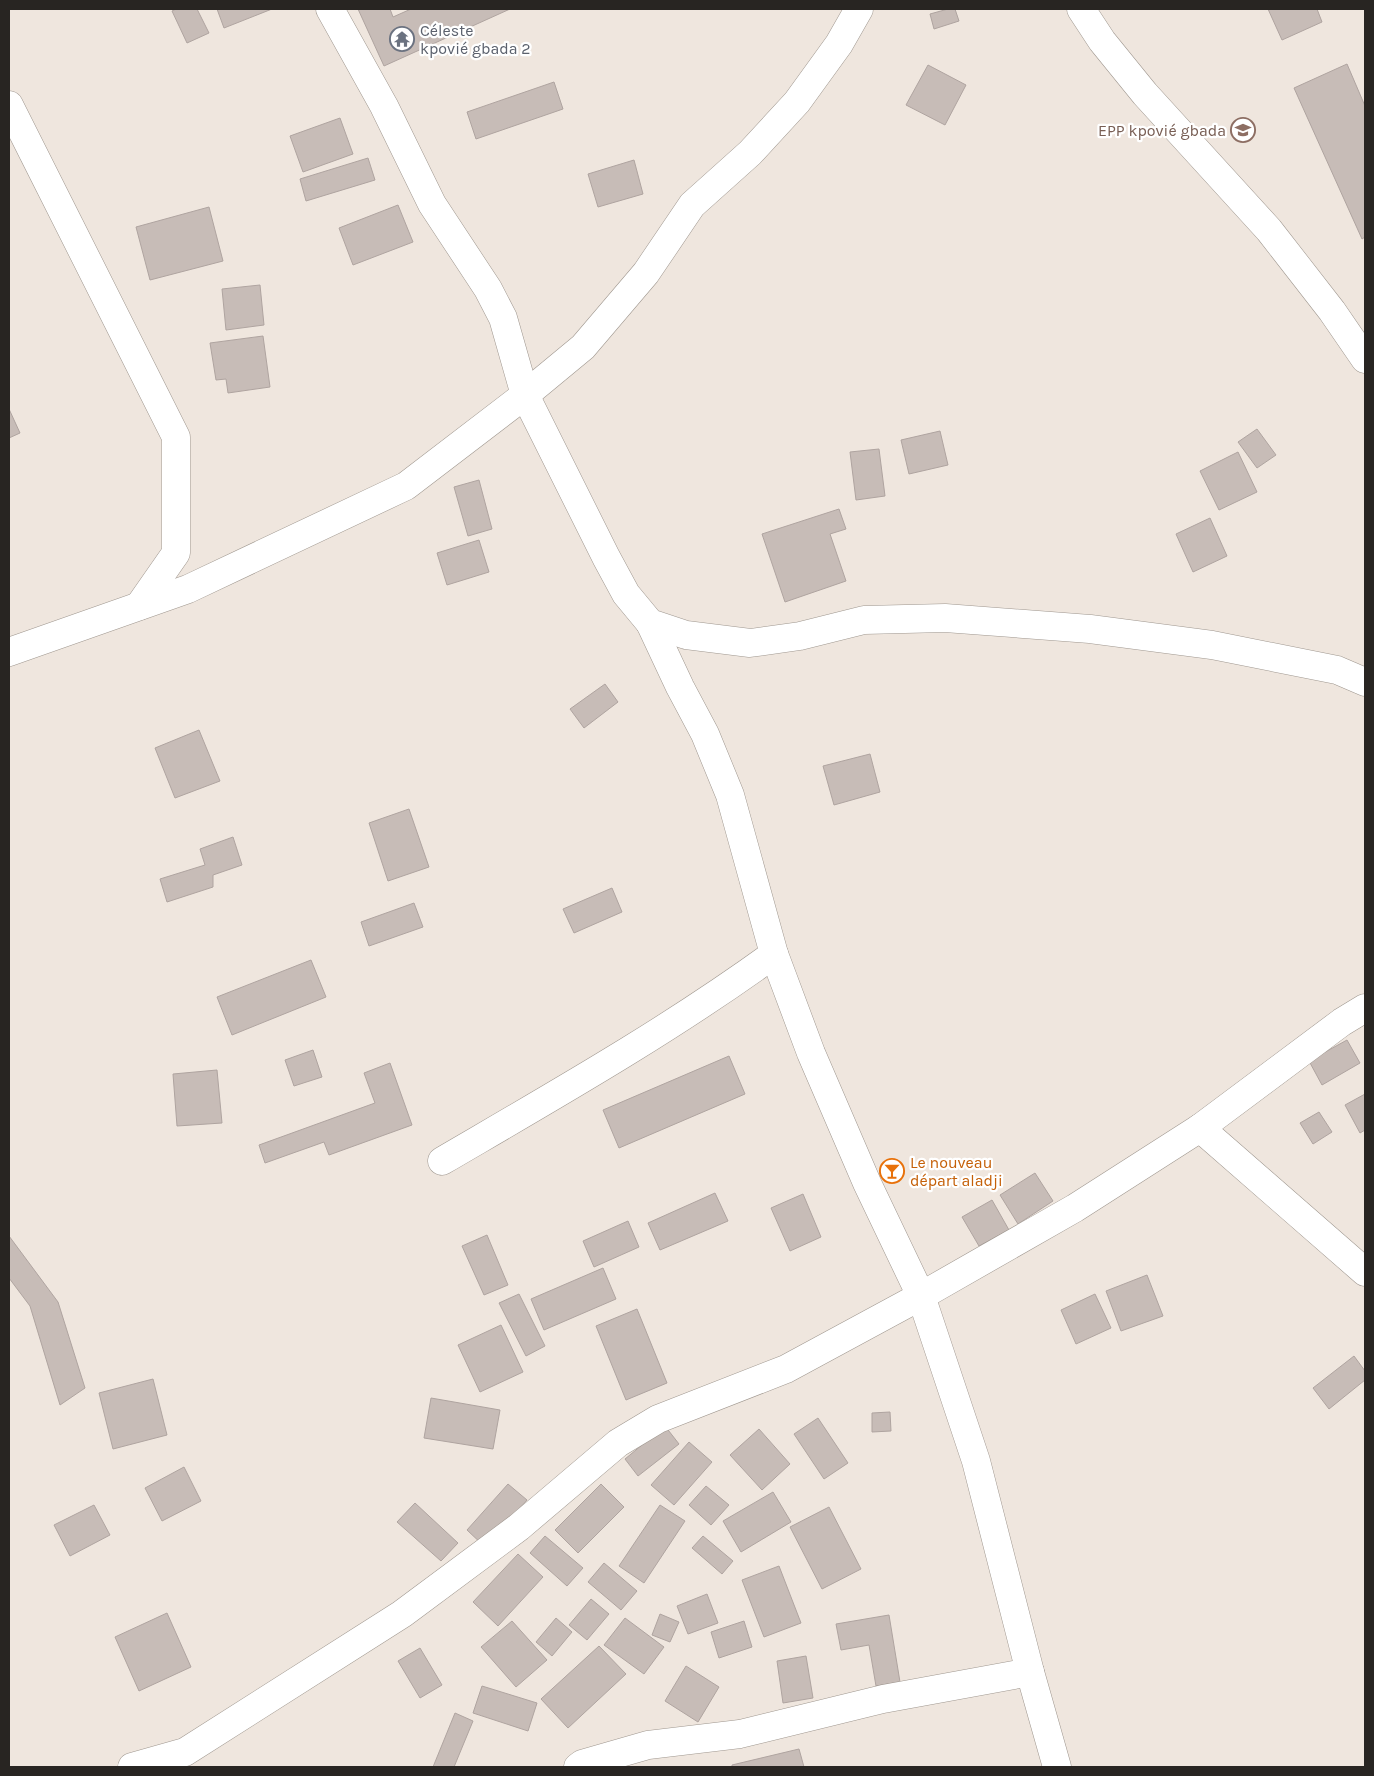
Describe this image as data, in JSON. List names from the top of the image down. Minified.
{"places":{"temple":["Céleste kpovié gbada 2"],"school or university":["EPP kpovié gbada"],"bar":["Le nouveau départ aladji"]}}
